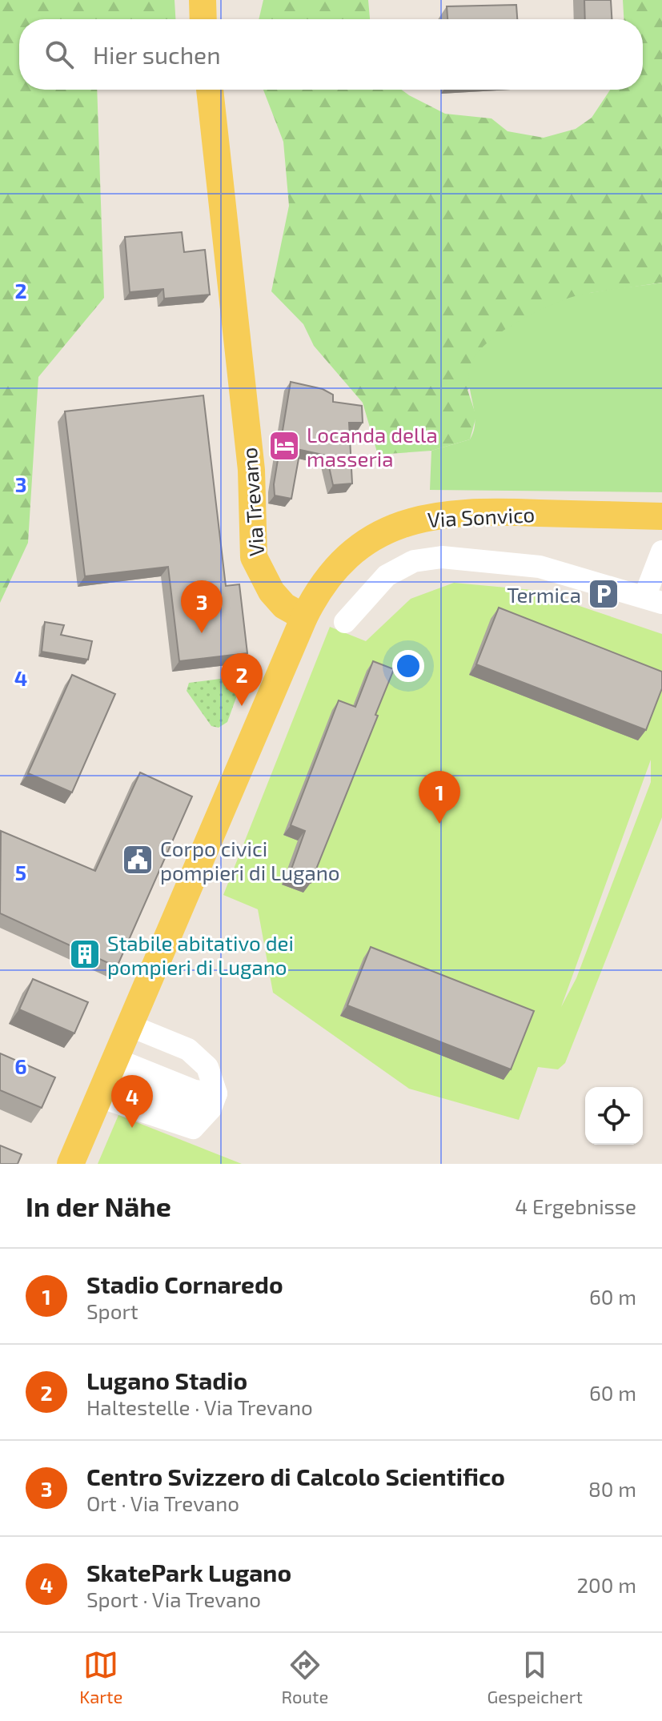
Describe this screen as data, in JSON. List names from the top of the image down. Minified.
{"streets":{"main road":["Via Trevano","Via Sonvico"]},"crossings":[["Via Trevano","Via Sonvico"]],"places":{"hotel":["Locanda della masseria"],"parking":["Termica"],"public building":["Corpo civici pompieri di Lugano"],"building":["Stabile abitativo dei pompieri di Lugano"]},"page":{"search":"Hier suchen","pins":["3","2","1","4"],"heading":["In der Nähe","4 Ergebnisse"],"list":[{"mark":"1","name":"Stadio Cornaredo","note":"Sport","value":"60 m"},{"mark":"2","name":"Lugano Stadio","note":"Haltestelle · Via Trevano","value":"60 m"},{"mark":"3","name":"Centro Svizzero di Calcolo Scientifico","note":"Ort · Via Trevano","value":"80 m"},{"mark":"4","name":"SkatePark Lugano","note":"Sport · Via Trevano","value":"200 m"}],"nav":["Karte","Route","Gespeichert"]},"grid":{"rows":["2","3","4","5","6"]}}
